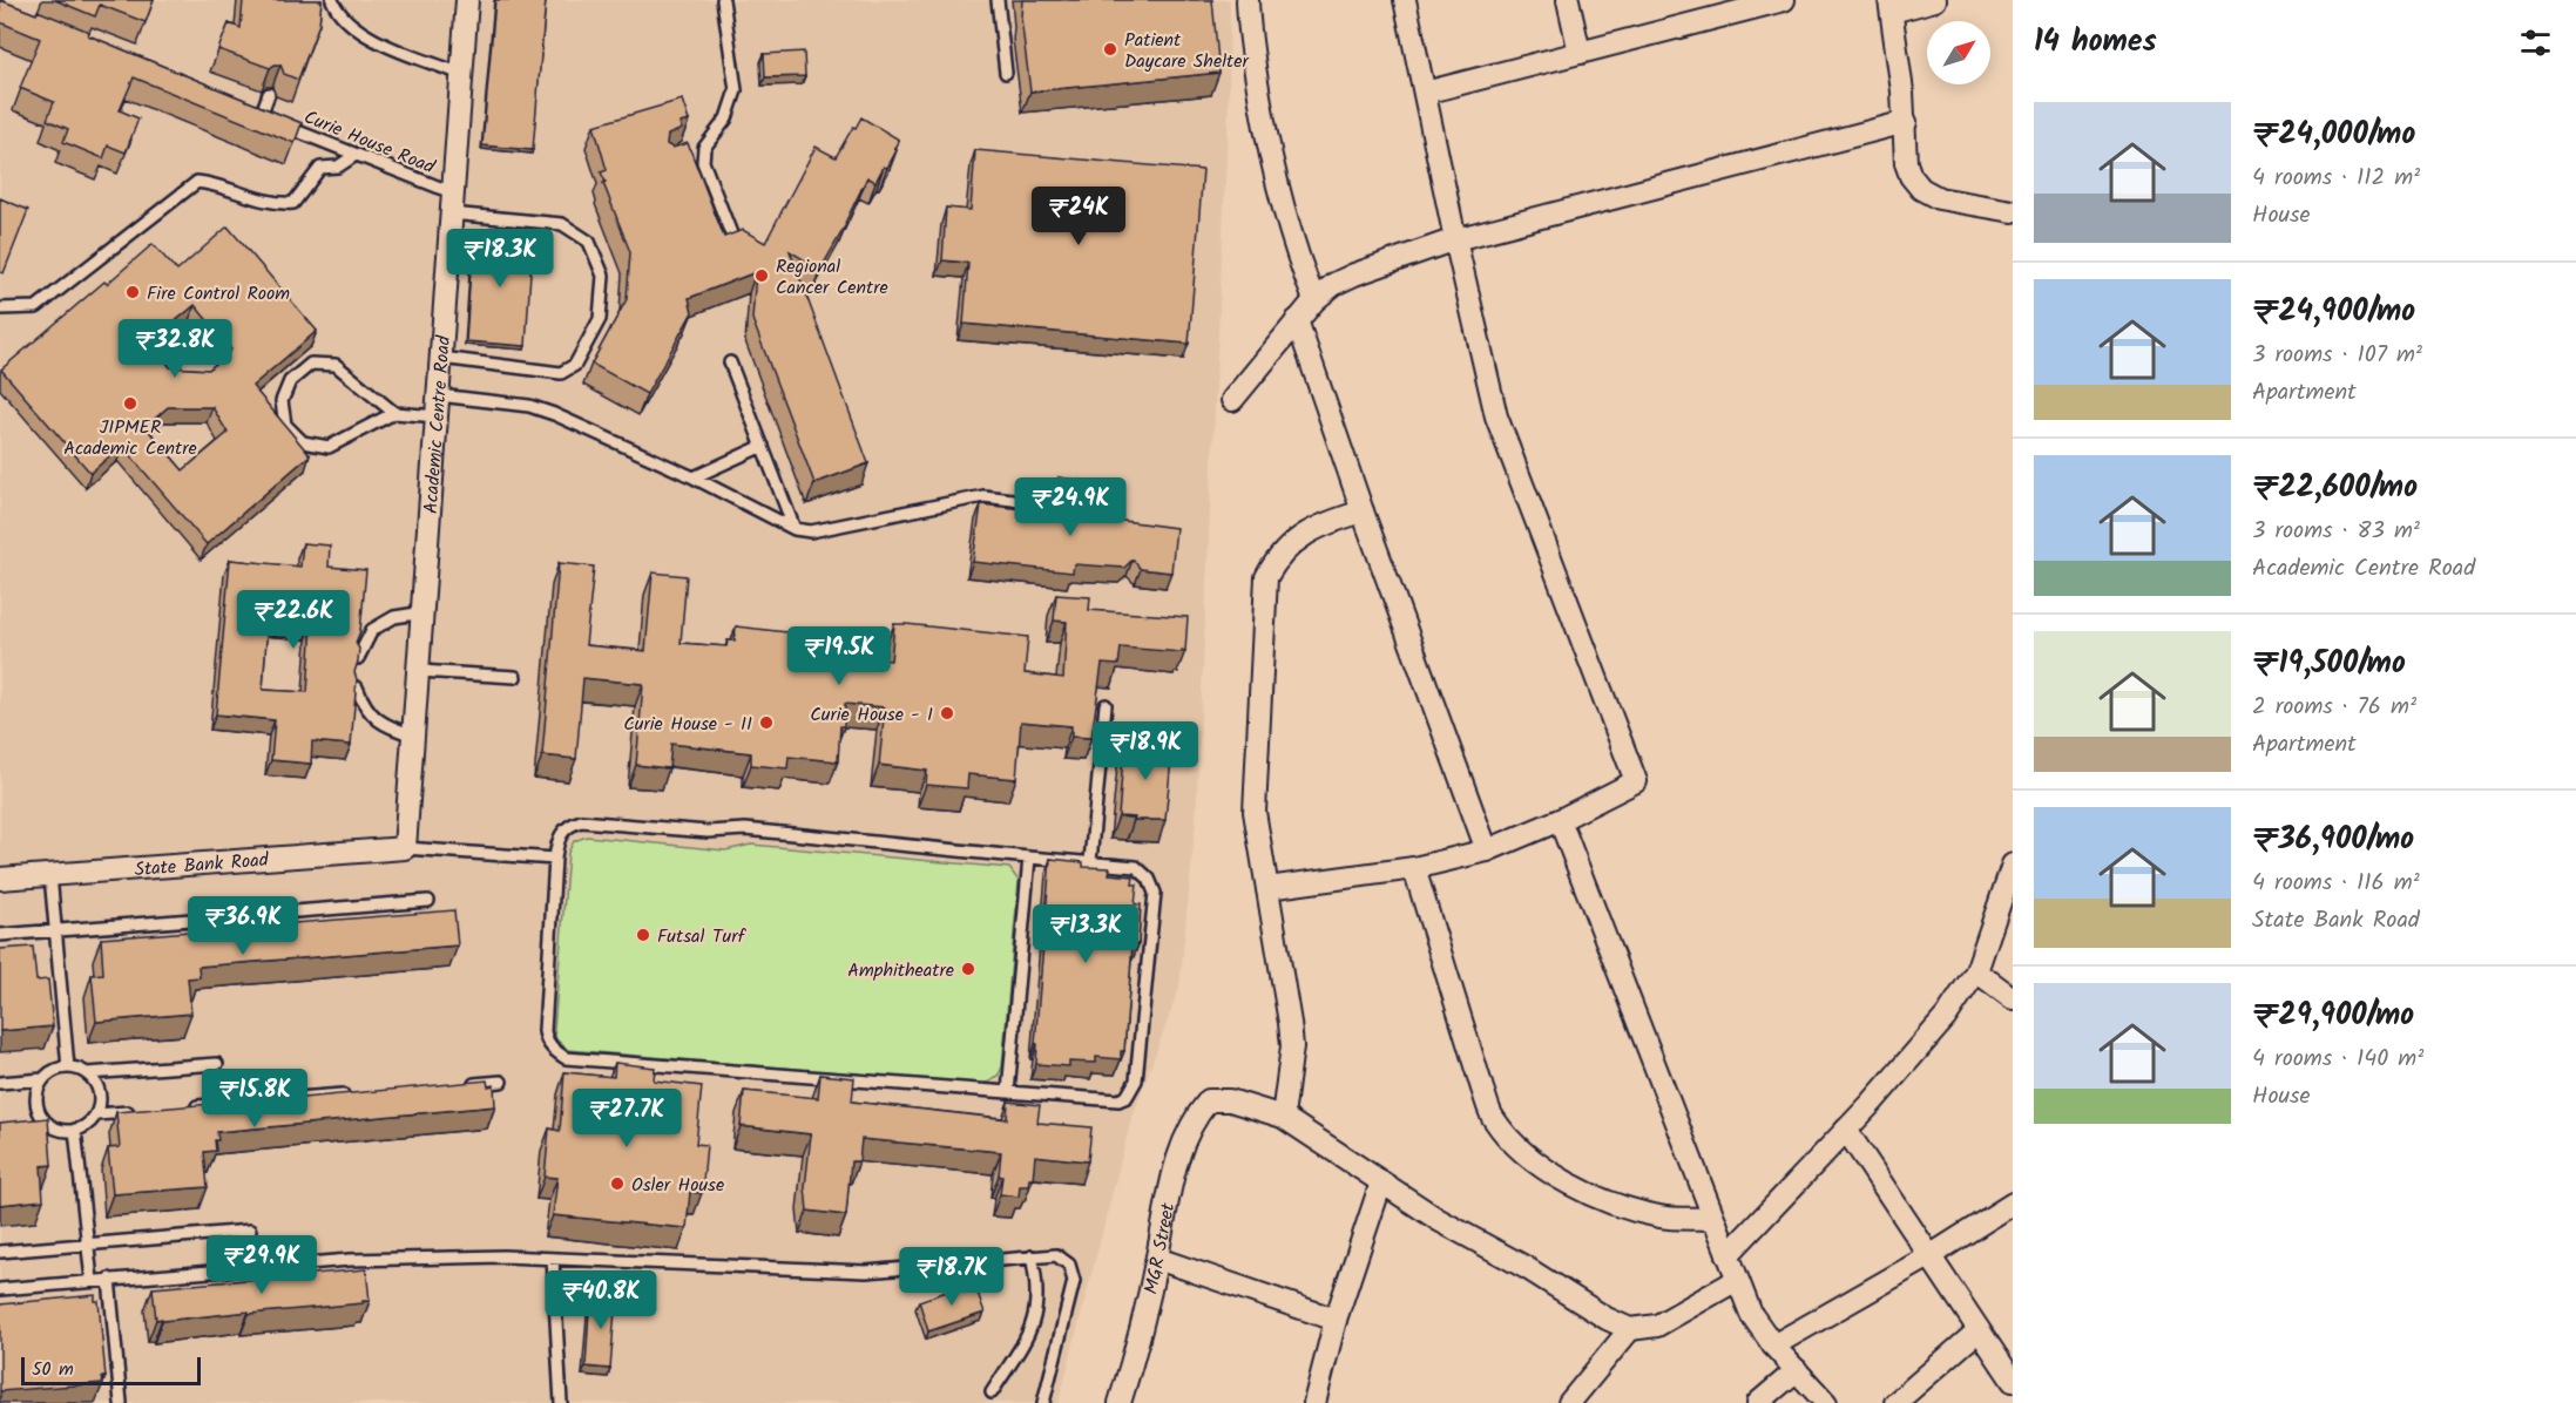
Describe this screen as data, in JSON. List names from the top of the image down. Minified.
{"streets":{"street":["Academic Centre Road","State Bank Road","MGR Street"],"lane":["Curie House Road"]},"crossings":[["Curie House Road","Academic Centre Road"],["Academic Centre Road","State Bank Road"]],"places":["Patient Daycare Shelter","Regional Cancer Centre","Fire Control Room","JIPMER Academic Centre","Curie House - I","Curie House - II","Futsal Turf","Amphitheatre","Osler House"],"scale_bar":"50 m","north":"top right","page":{"heading":"14 homes","list":[{"name":"₹24,000/mo","note":"4 rooms · 112 m² · House"},{"name":"₹24,900/mo","note":"3 rooms · 107 m² · Apartment"},{"name":"₹22,600/mo","note":"3 rooms · 83 m² · Academic Centre Road"},{"name":"₹19,500/mo","note":"2 rooms · 76 m² · Apartment"},{"name":"₹36,900/mo","note":"4 rooms · 116 m² · State Bank Road"},{"name":"₹29,900/mo","note":"4 rooms · 140 m² · House"}],"price":["₹24K","₹18.3K","₹32.8K","₹24.9K","₹22.6K","₹19.5K","₹18.9K","₹36.9K","₹13.3K","₹15.8K","₹27.7K","₹29.9K","₹18.7K","₹40.8K"],"scale":"50 m"}}
